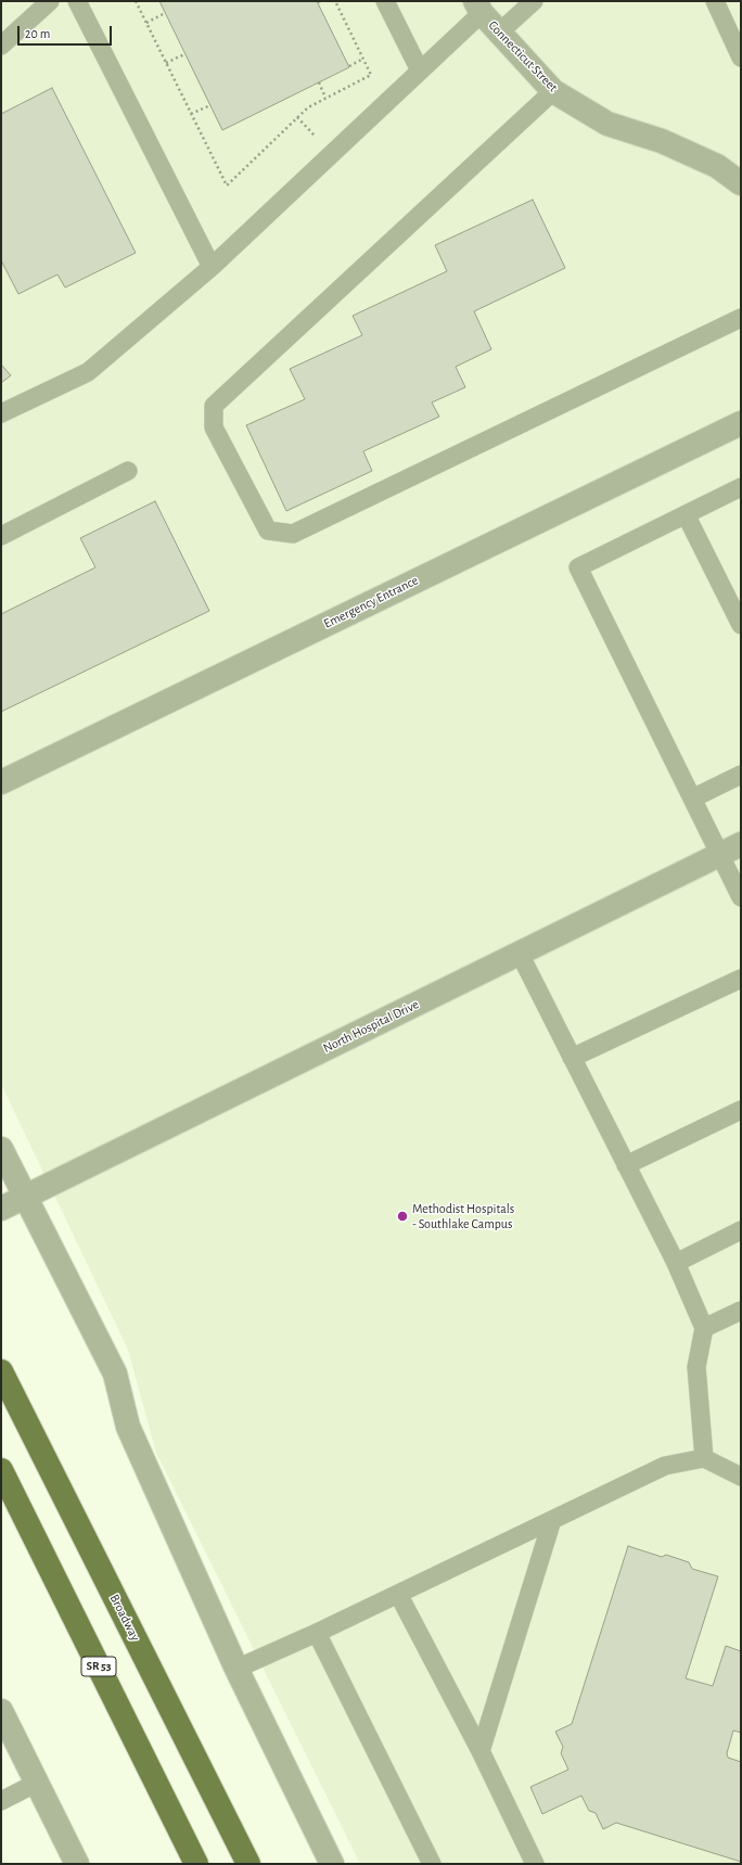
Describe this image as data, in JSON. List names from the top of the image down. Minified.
{"streets":{"main road":["Broadway","SR 53"],"street":["Connecticut Street","Emergency Entrance","North Hospital Drive"]},"places":["Methodist Hospitals - Southlake Campus"],"scale_bar":"20 m"}
